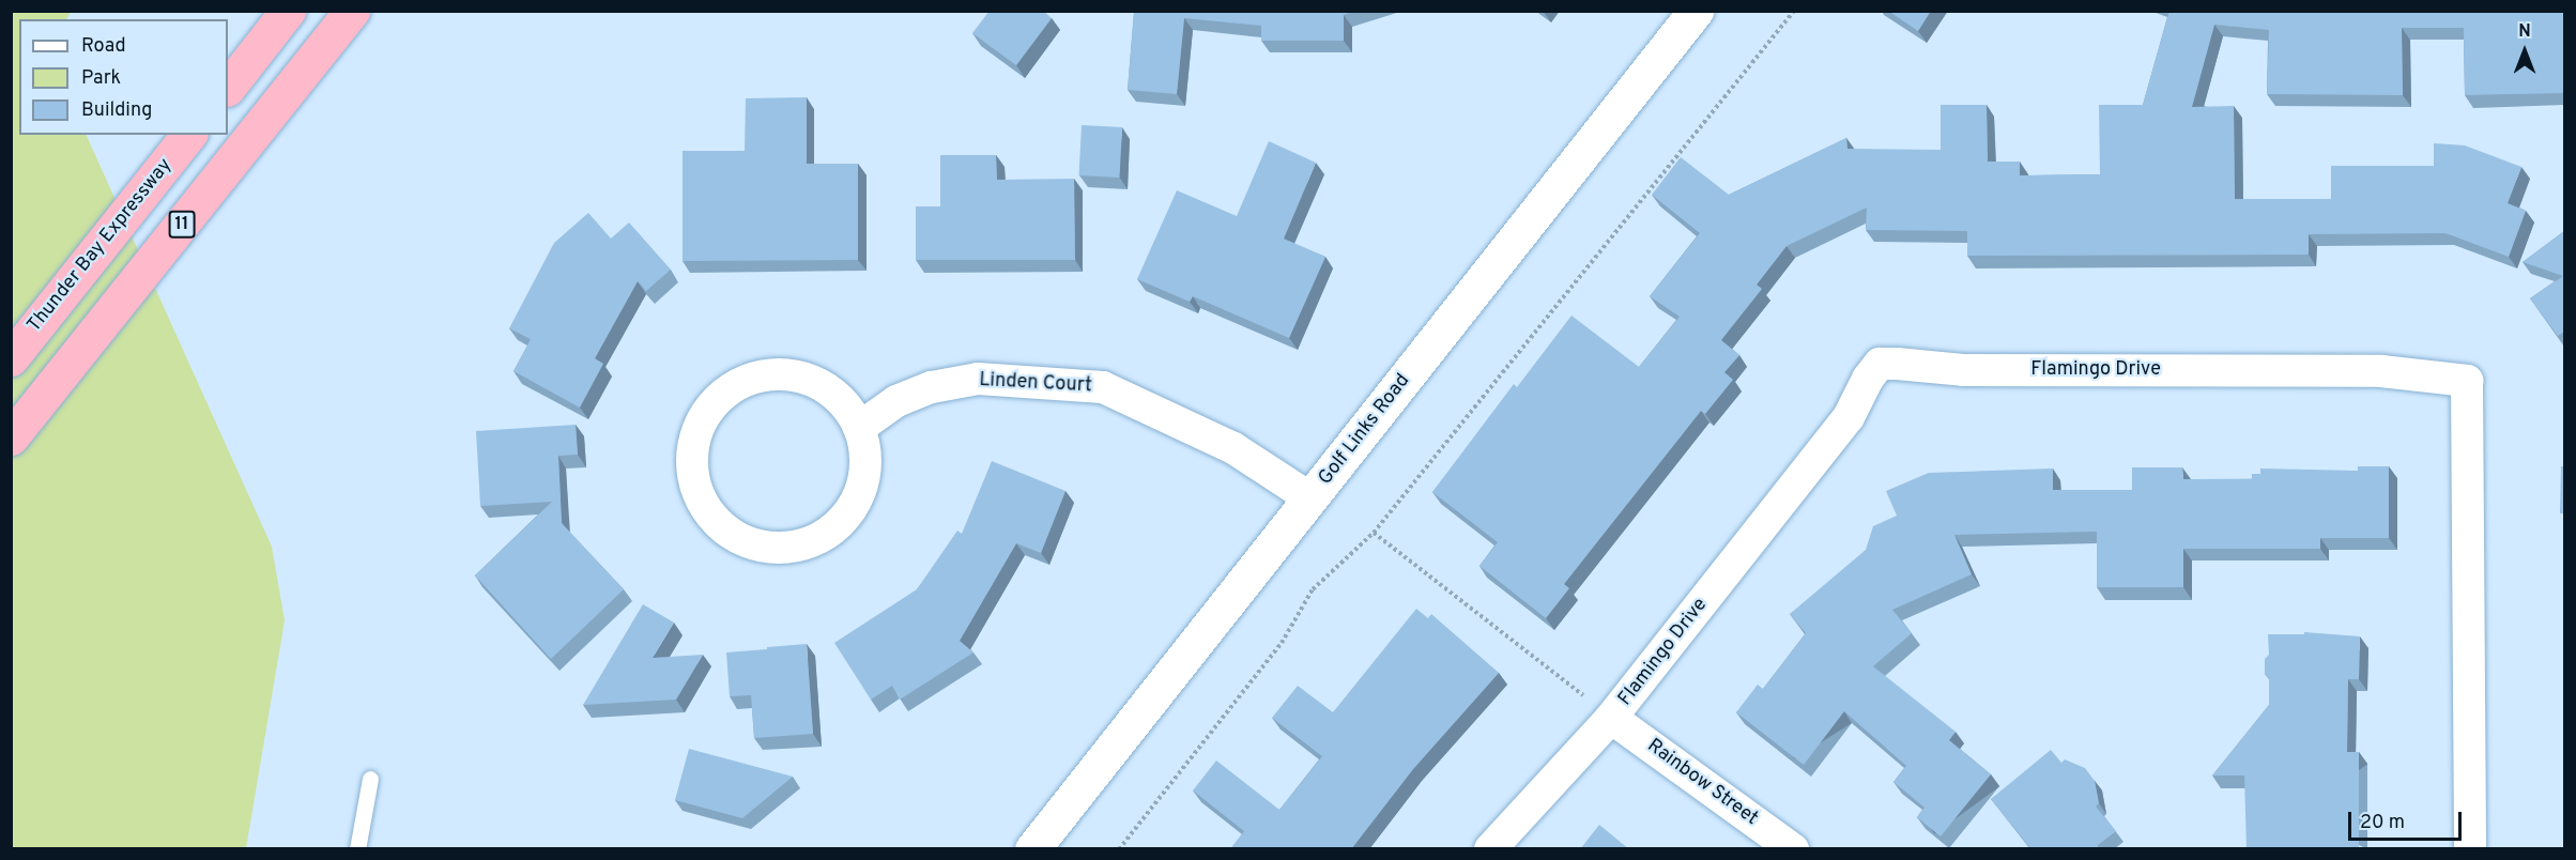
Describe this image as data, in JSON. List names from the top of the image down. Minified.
{"streets":{"highway":["11","Thunder Bay Expressway"],"main road":["Golf Links Road"],"street":["Flamingo Drive","Linden Court","Rainbow Street"]},"crossings":[["Flamingo Drive","Rainbow Street"],["Linden Court","Golf Links Road"]],"legend":["Road","Park","Building"],"scale_bar":"20 m","north":"top"}
